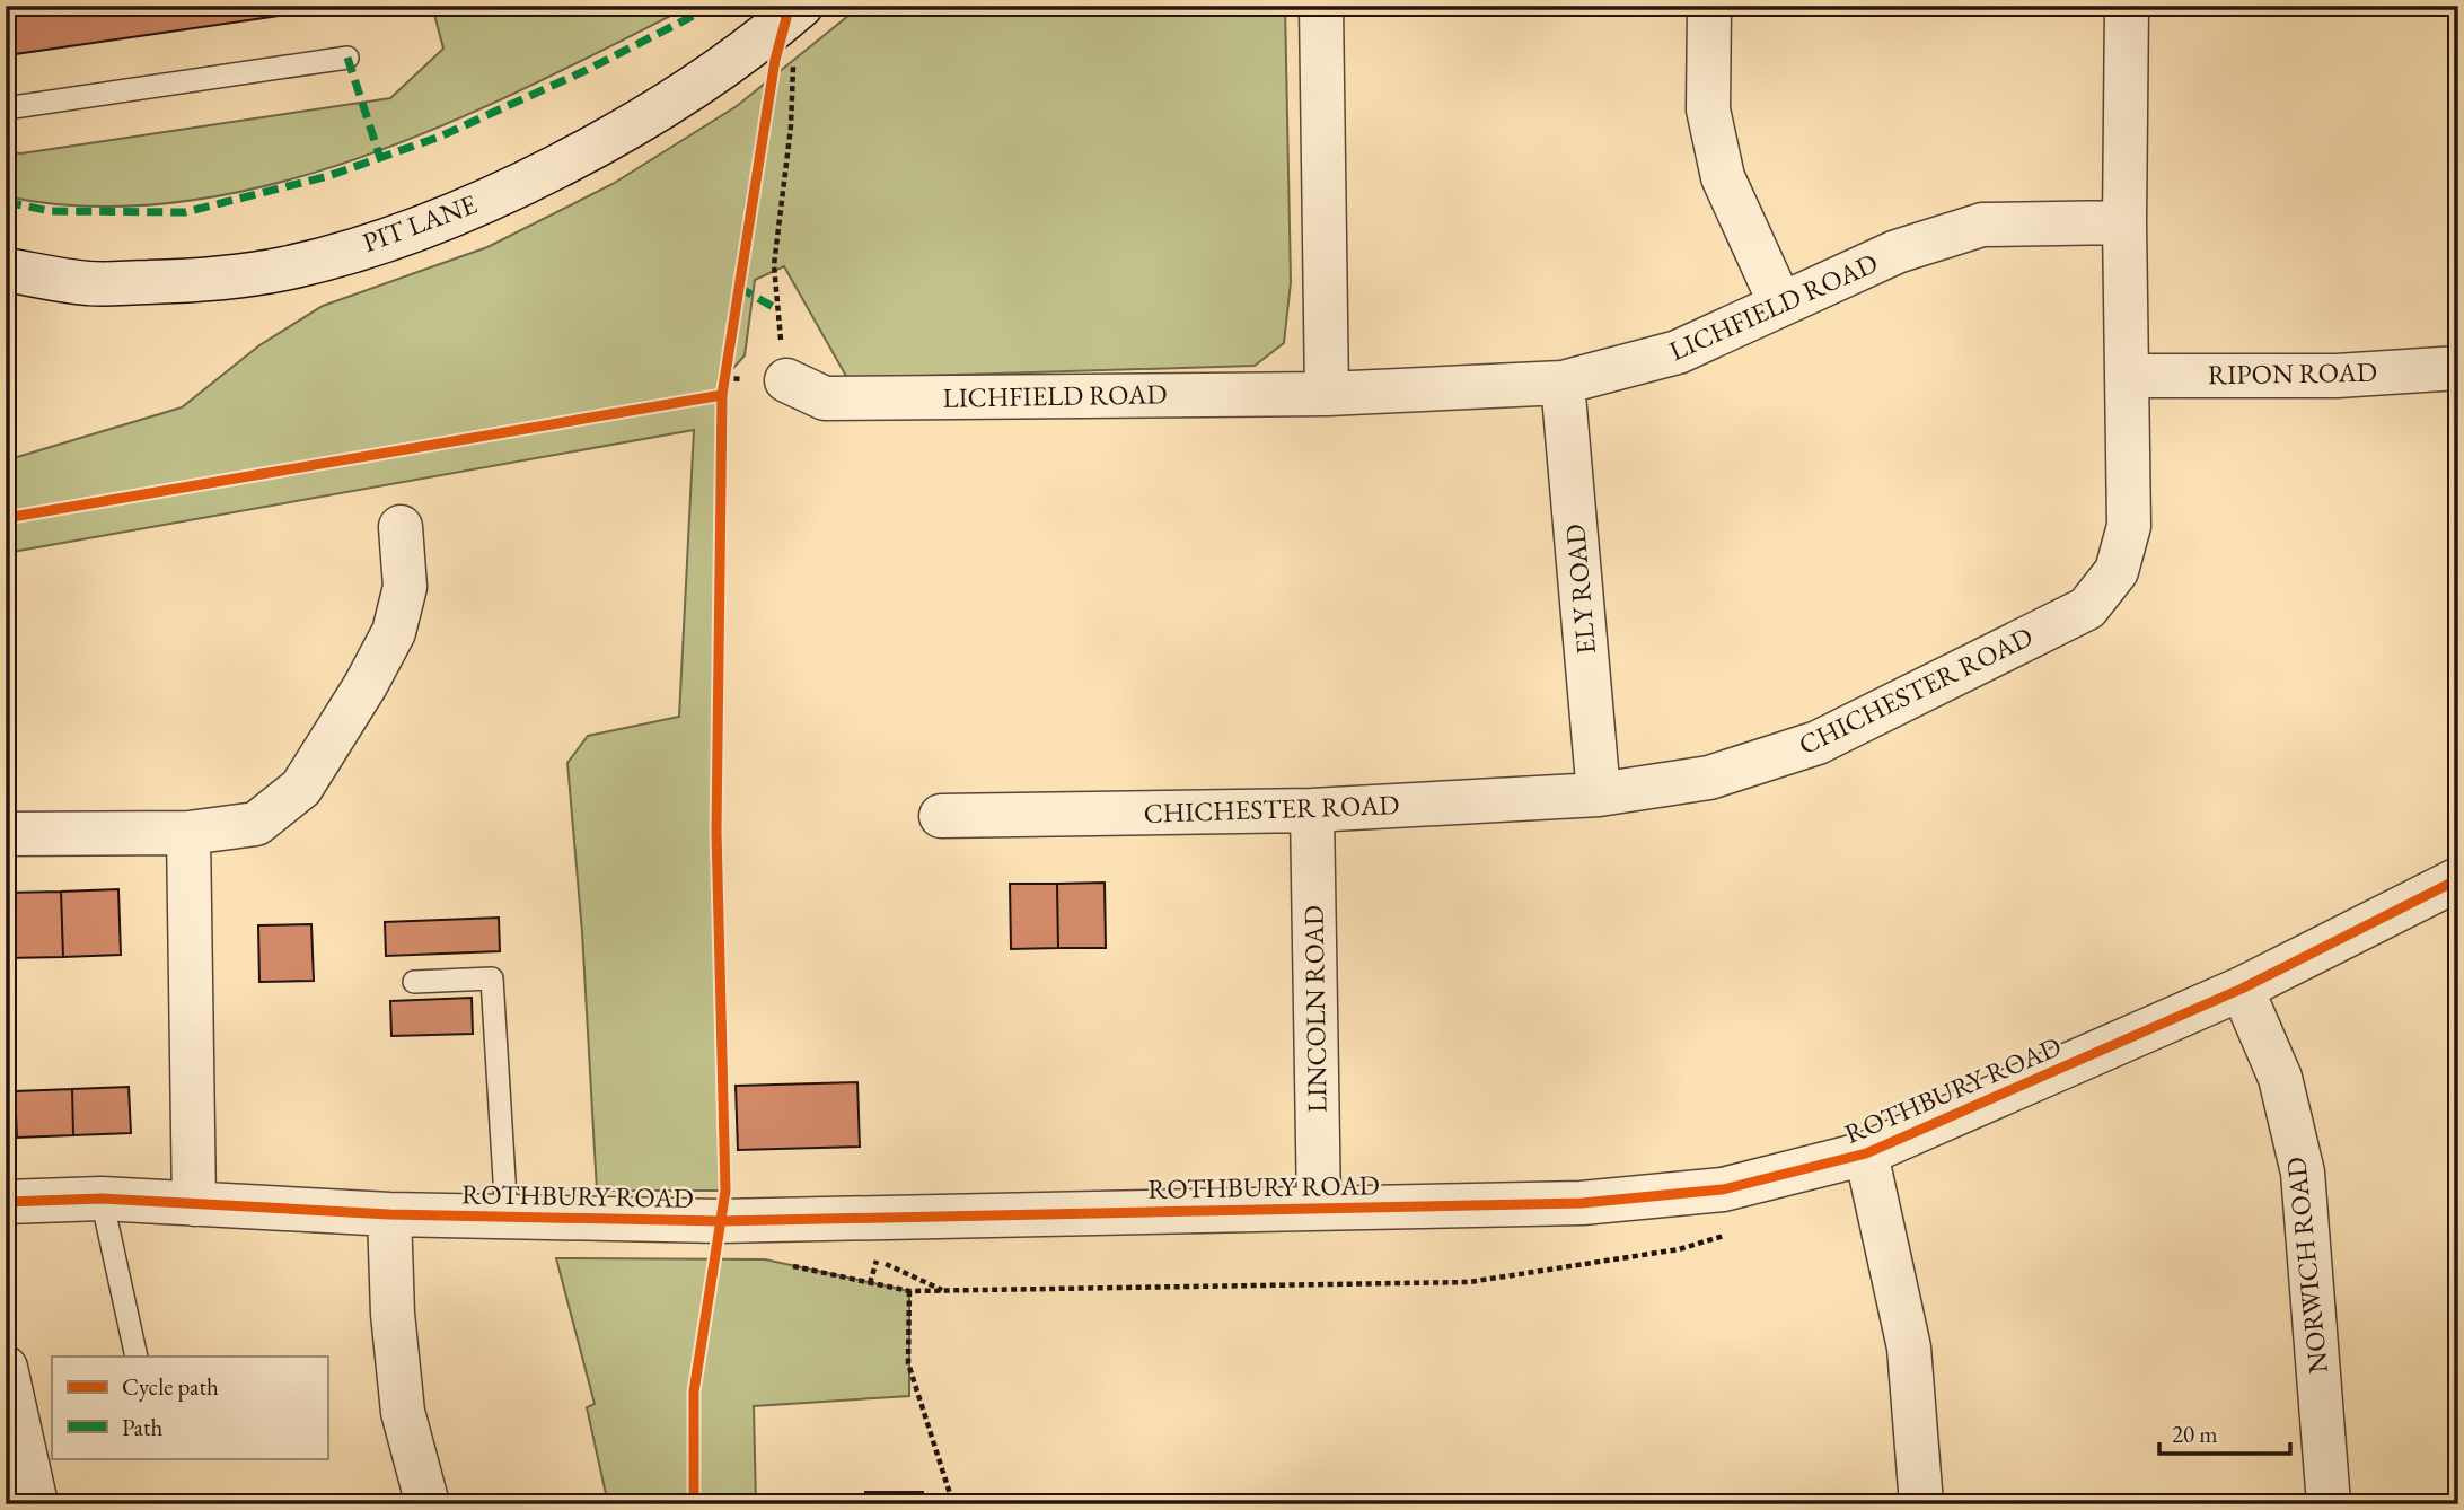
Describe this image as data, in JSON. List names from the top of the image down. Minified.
{"streets":{"street":["PIT LANE","LICHFIELD ROAD","RIPON ROAD","ELY ROAD","CHICHESTER ROAD","LINCOLN ROAD","ROTHBURY ROAD","NORWICH ROAD"]},"crossings":[["LICHFIELD ROAD","ELY ROAD"],["LICHFIELD ROAD","CHICHESTER ROAD"],["RIPON ROAD","CHICHESTER ROAD"],["ELY ROAD","CHICHESTER ROAD"],["CHICHESTER ROAD","LINCOLN ROAD"],["LINCOLN ROAD","ROTHBURY ROAD"],["ROTHBURY ROAD","NORWICH ROAD"]],"legend":["Cycle path","Path"],"scale_bar":"20 m"}
